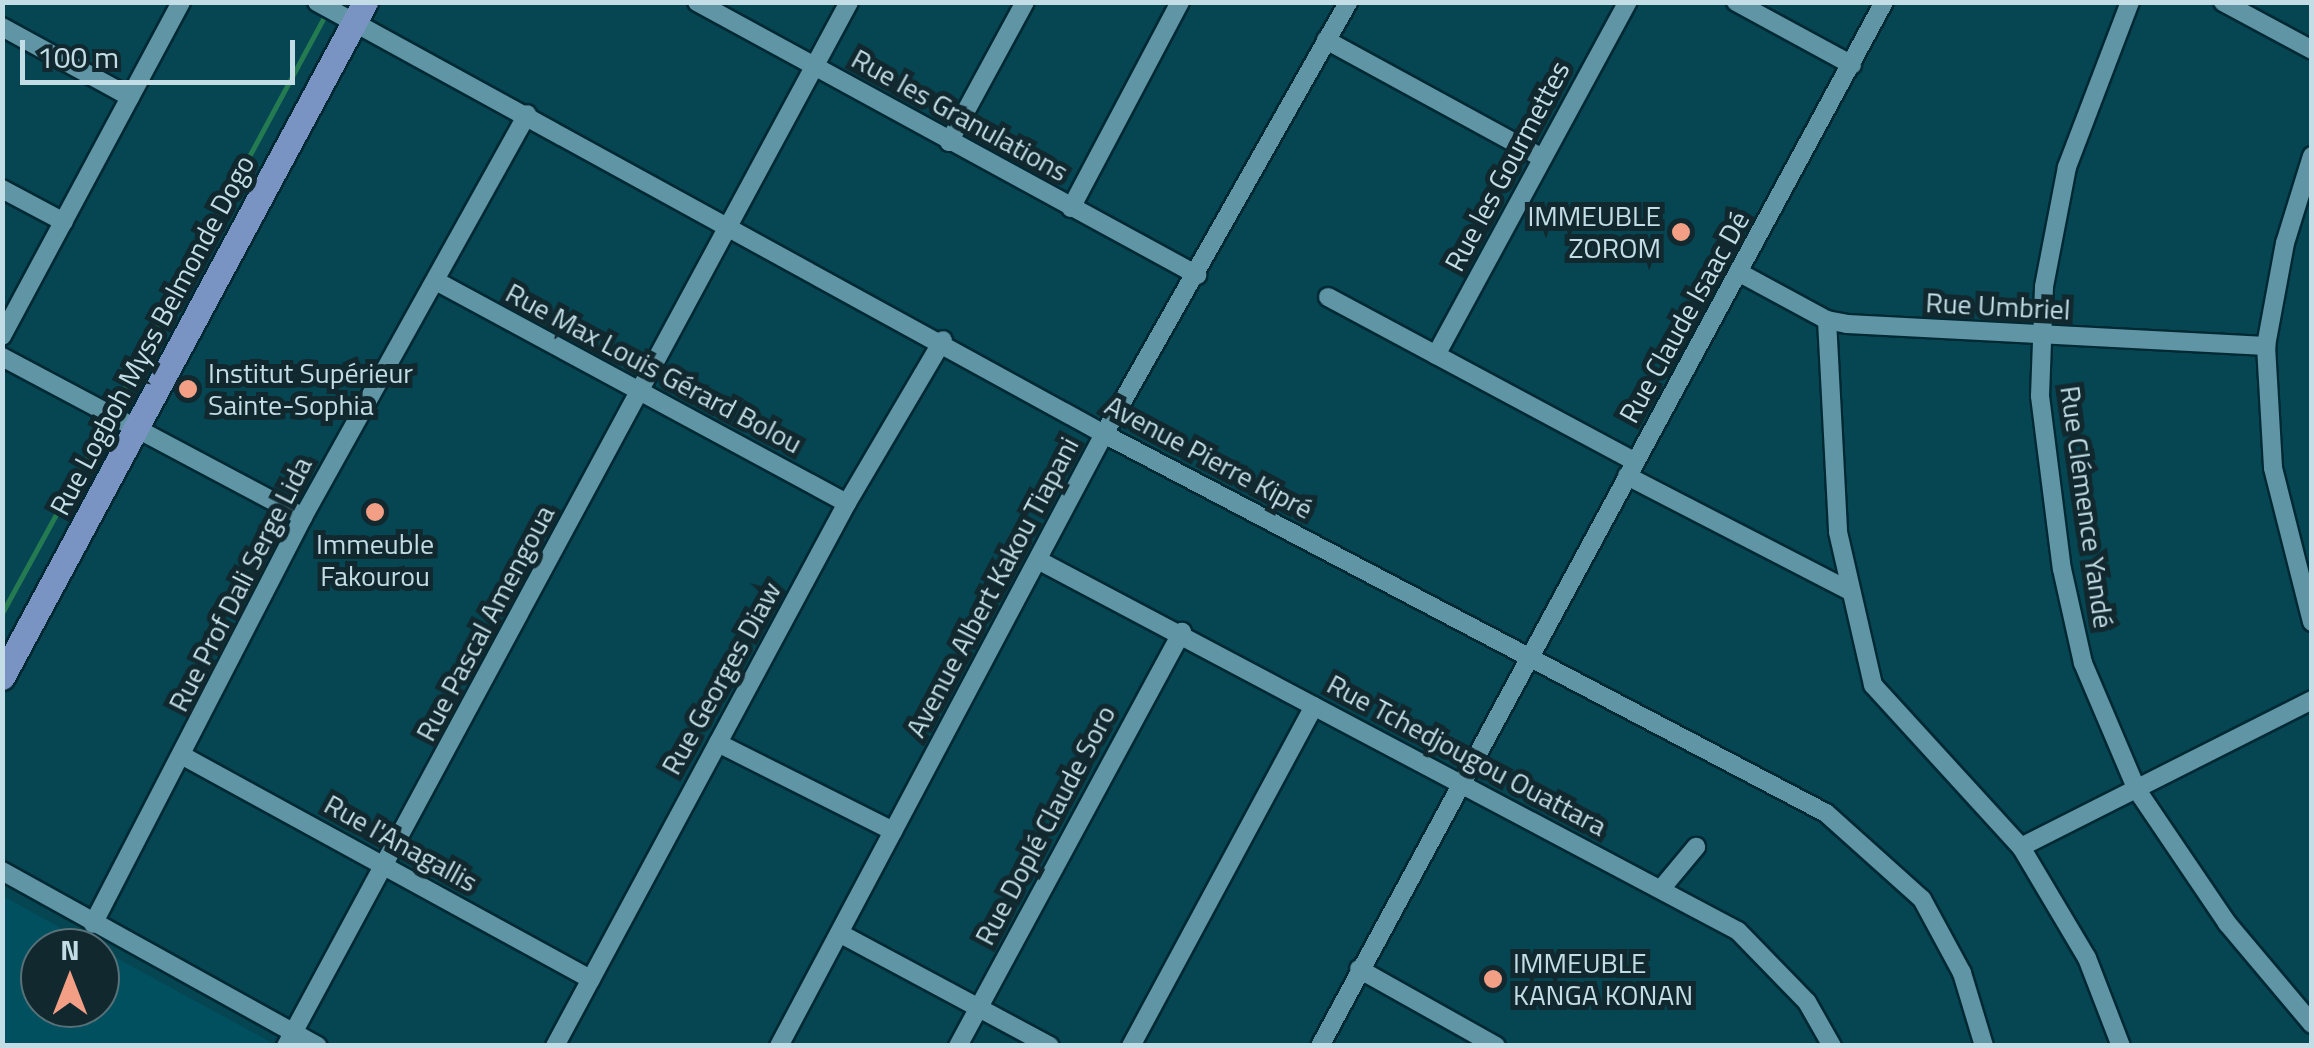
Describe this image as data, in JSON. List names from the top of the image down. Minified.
{"streets":{"main road":["Rue Logboh Myss Belmonde Dogo"],"street":["Rue les Granulations","Rue les Gourmettes","Rue Umbriel","Rue Claude Isaac Dé","Rue Max Louis Gérard Bolou","Avenue Pierre Kipré","Rue Clémence Yandé","Rue Prof Dali Serge Lida","Avenue Albert Kakou Tiapani","Rue Pascal Amengoua","Rue Georges Diaw","Rue Tchedjougou Ouattara","Rue Doplé Claude Soro","Rue l'Anagallis"]},"crossings":[["Rue les Granulations","Avenue Albert Kakou Tiapani"],["Rue les Granulations","Rue Pascal Amengoua"],["Rue Umbriel","Rue Claude Isaac Dé"],["Rue Umbriel","Rue Clémence Yandé"],["Rue Claude Isaac Dé","Avenue Pierre Kipré"],["Rue Claude Isaac Dé","Rue Tchedjougou Ouattara"],["Rue Logboh Myss Belmonde Dogo","Avenue Pierre Kipré"],["Rue Max Louis Gérard Bolou","Rue Prof Dali Serge Lida"],["Rue Max Louis Gérard Bolou","Rue Pascal Amengoua"],["Rue Max Louis Gérard Bolou","Rue Georges Diaw"],["Avenue Pierre Kipré","Rue Prof Dali Serge Lida"],["Avenue Pierre Kipré","Avenue Albert Kakou Tiapani"],["Avenue Pierre Kipré","Rue Pascal Amengoua"],["Avenue Pierre Kipré","Rue Georges Diaw"],["Rue Prof Dali Serge Lida","Rue l'Anagallis"],["Avenue Albert Kakou Tiapani","Rue Tchedjougou Ouattara"],["Rue Pascal Amengoua","Rue l'Anagallis"],["Rue Georges Diaw","Rue l'Anagallis"],["Rue Tchedjougou Ouattara","Rue Doplé Claude Soro"]],"places":["IMMEUBLE ZOROM","Institut Supérieur Sainte-Sophia","Immeuble Fakourou","IMMEUBLE KANGA KONAN"],"scale_bar":"100 m","north":"top"}
